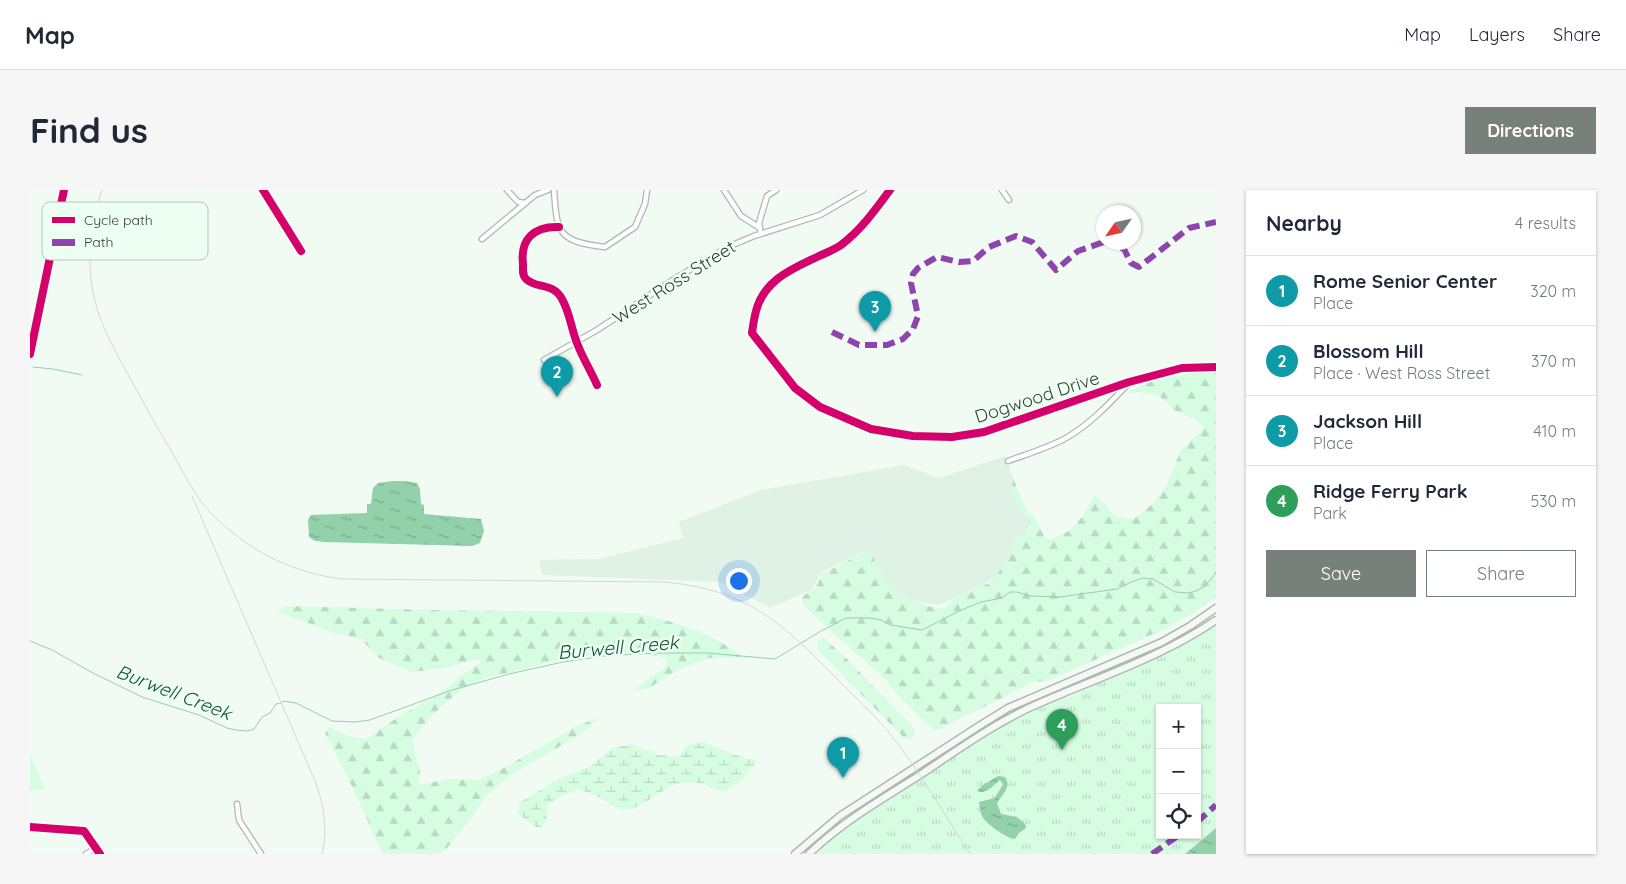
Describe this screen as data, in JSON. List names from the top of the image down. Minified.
{"streets":{"street":["West Ross Street","Dogwood Drive"]},"water":["Burwell Creek"],"legend":["Cycle path","Path"],"north":"bottom left","page":{"header":"Map","nav":["Map","Layers","Share"],"buttons":["Directions",["Save","Share"]],"title":"Find us","heading":["Nearby","4 results"],"list":[{"mark":"1","name":"Rome Senior Center","note":"Place","value":"320 m"},{"mark":"2","name":"Blossom Hill","note":"Place · West Ross Street","value":"370 m"},{"mark":"3","name":"Jackson Hill","note":"Place","value":"410 m"},{"mark":"4","name":"Ridge Ferry Park","note":"Park","value":"530 m"}],"pins":["3","2","4","1"],"map_buttons":["+","−"]}}
